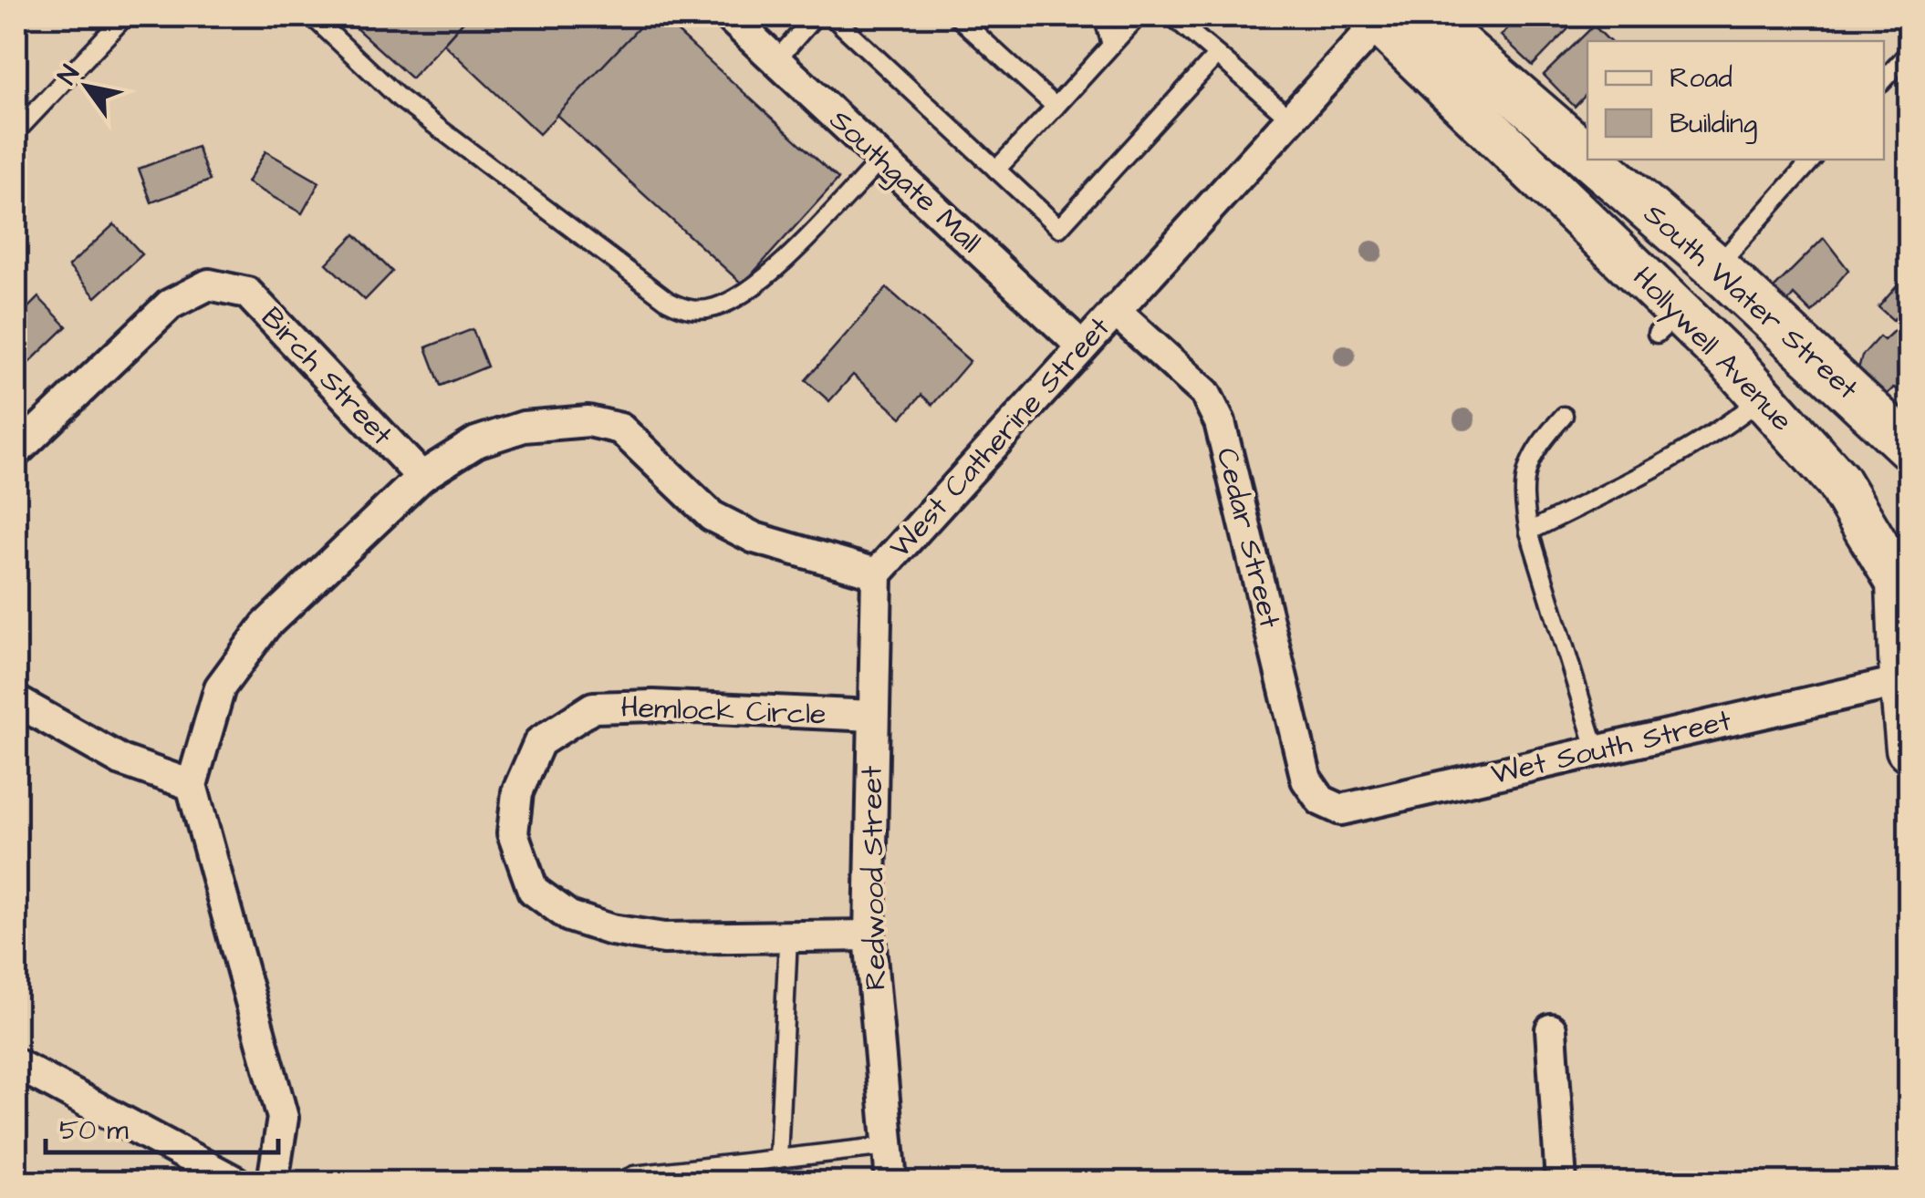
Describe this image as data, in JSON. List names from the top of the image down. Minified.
{"streets":{"street":["Southgate Mall","South Water Street","Hollywell Avenue","Birch Street","West Catherine Street","Cedar Street","Hemlock Circle","Wet South Street","Redwood Street"]},"crossings":[["Southgate Mall","West Catherine Street"],["Hollywell Avenue","West Catherine Street"],["Hollywell Avenue","Wet South Street"],["Birch Street","West Catherine Street"],["West Catherine Street","Cedar Street"],["West Catherine Street","Redwood Street"],["Cedar Street","Wet South Street"],["Hemlock Circle","Redwood Street"]],"legend":["Road","Building"],"scale_bar":"50 m","north":"top left"}
